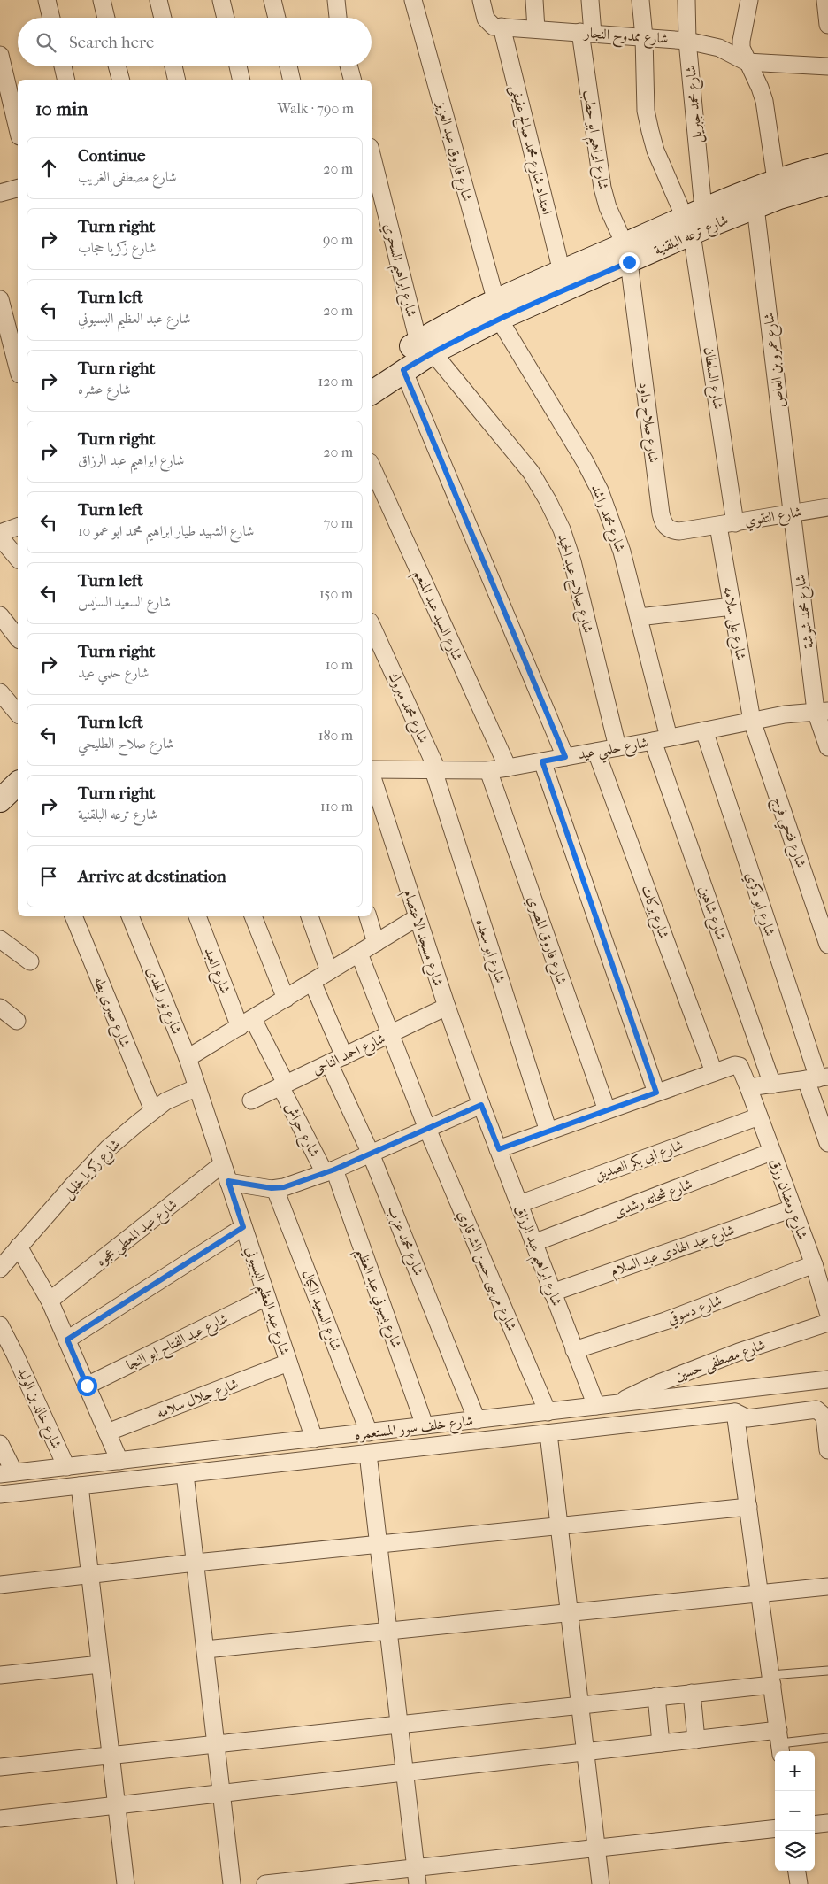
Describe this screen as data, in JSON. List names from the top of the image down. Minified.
{"streets":{"street":["شارع ممدوح النجار","شارع محمد جبريل","شارع ابراهيم ابو حطب","امتداد شارع محمد صالح عفيفى","شارع فاروق عبد العزيز","شارع ترعه البلقنية","شارع ابراهيم السحري","شارع عمرو بن العاص","شارع السلطان","شارع صلاح داود","شارع التقوي","شارع محمد راشد","شارع صلاح عبد الحميد","شارع محمد شوشة","شارع السيد عبد المنعم","شارع على سلامه","شارع محمد مبروك","شارع حلمي عيد","شارع فتحي فرج","شارع ابو ذكري","شارع بركات","شارع شاهين","شارع مسجد الاعتصام","شارع فاروق المصري","شارع ابو سعده","شارع العبد","شارع نور الهدى","شارع صبرى بطه","شارع احمد الناجى","شارع حواش","شارع ابى بكر الصديق","شارع زكريا خليل","شارع شحاته رشدى","شارع رمضان رزق","شارع عبد المعطي عجوه","شارع محمد عزب","شارع عبد الهادى عبد السلام","شارع ابراهيم عبد الرزاق","شارع مرسى حسن الشرقاوي","شارع بسيوني عبد العظيم","شارع عبد العظيم البسيوني","شارع دسوقي","شارع السعيد الكيال","شارع عبد الفتاح ابو النجا","شارع مصطفى حسين","شارع جلال سلامه","شارع خالد بن الوليد","شارع خلف سور المستعمره"]},"crossings":[["شارع ممدوح النجار","شارع محمد جبريل"],["شارع ممدوح النجار","شارع ابراهيم ابو حطب"],["شارع ممدوح النجار","امتداد شارع محمد صالح عفيفى"],["شارع محمد جبريل","شارع ترعه البلقنية"],["شارع محمد جبريل","شارع السلطان"],["شارع ابراهيم ابو حطب","شارع ترعه البلقنية"],["شارع ابراهيم ابو حطب","شارع صلاح داود"],["امتداد شارع محمد صالح عفيفى","شارع ترعه البلقنية"],["شارع فاروق عبد العزيز","شارع ترعه البلقنية"],["شارع فاروق عبد العزيز","شارع محمد راشد"],["شارع ترعه البلقنية","شارع ابراهيم السحري"],["شارع ترعه البلقنية","شارع عمرو بن العاص"],["شارع ترعه البلقنية","شارع السلطان"],["شارع ترعه البلقنية","شارع صلاح داود"],["شارع ترعه البلقنية","شارع محمد راشد"],["شارع ترعه البلقنية","شارع صلاح عبد الحميد"],["شارع ابراهيم السحري","شارع صلاح عبد الحميد"],["شارع عمرو بن العاص","شارع التقوي"],["شارع عمرو بن العاص","شارع محمد شوشة"],["شارع السلطان","شارع التقوي"],["شارع صلاح داود","شارع التقوي"],["شارع صلاح داود","شارع على سلامه"],["شارع التقوي","شارع محمد شوشة"],["شارع التقوي","شارع على سلامه"],["شارع محمد راشد","شارع حلمي عيد"],["شارع محمد راشد","شارع شاهين"],["شارع صلاح عبد الحميد","شارع حلمي عيد"],["شارع محمد شوشة","شارع حلمي عيد"],["شارع السيد عبد المنعم","شارع حلمي عيد"],["شارع على سلامه","شارع حلمي عيد"],["شارع على سلامه","شارع فتحي فرج"],["شارع محمد مبروك","شارع حلمي عيد"],["شارع محمد مبروك","شارع ابو سعده"],["شارع حلمي عيد","شارع فتحي فرج"],["شارع حلمي عيد","شارع ابو ذكري"],["شارع حلمي عيد","شارع بركات"],["شارع حلمي عيد","شارع شاهين"],["شارع حلمي عيد","شارع فاروق المصري"],["شارع حلمي عيد","شارع ابو سعده"],["شارع بركات","شارع رمضان رزق"],["شارع مسجد الاعتصام","شارع احمد الناجى"],["شارع مسجد الاعتصام","شارع ابراهيم عبد الرزاق"],["شارع العبد","شارع حواش"],["شارع نور الهدى","شارع زكريا خليل"],["شارع نور الهدى","شارع عبد العظيم البسيوني"],["شارع صبرى بطه","شارع زكريا خليل"],["شارع احمد الناجى","شارع حواش"],["شارع احمد الناجى","شارع محمد عزب"],["شارع احمد الناجى","شارع مرسى حسن الشرقاوي"],["شارع حواش","شارع بسيوني عبد العظيم"],["شارع ابى بكر الصديق","شارع رمضان رزق"],["شارع ابى بكر الصديق","شارع ابراهيم عبد الرزاق"],["شارع زكريا خليل","شارع عبد العظيم البسيوني"],["شارع شحاته رشدى","شارع رمضان رزق"],["شارع شحاته رشدى","شارع ابراهيم عبد الرزاق"],["شارع رمضان رزق","شارع عبد الهادى عبد السلام"],["شارع رمضان رزق","شارع دسوقي"],["شارع عبد المعطي عجوه","شارع عبد العظيم البسيوني"],["شارع محمد عزب","شارع خلف سور المستعمره"],["شارع عبد الهادى عبد السلام","شارع ابراهيم عبد الرزاق"],["شارع ابراهيم عبد الرزاق","شارع دسوقي"],["شارع ابراهيم عبد الرزاق","شارع خلف سور المستعمره"],["شارع مرسى حسن الشرقاوي","شارع خلف سور المستعمره"],["شارع بسيوني عبد العظيم","شارع خلف سور المستعمره"],["شارع عبد العظيم البسيوني","شارع عبد الفتاح ابو النجا"],["شارع عبد العظيم البسيوني","شارع جلال سلامه"],["شارع عبد العظيم البسيوني","شارع خلف سور المستعمره"],["شارع السعيد الكيال","شارع خلف سور المستعمره"],["شارع مصطفى حسين","شارع خلف سور المستعمره"],["شارع خالد بن الوليد","شارع خلف سور المستعمره"]],"page":{"search":"Search here","heading":["10 min","Walk · 790 m"],"list":[["Continue","شارع مصطفى الغريب","20 m"],["Turn right","شارع زكريا حجاب","90 m"],["Turn left","شارع عبد العظيم البسيوني","20 m"],["Turn right","شارع عشره","120 m"],["Turn right","شارع ابراهيم عبد الرزاق","20 m"],["Turn left","شارع الشهيد طيار ابراهيم محمد ابو عمو 10","70 m"],["Turn left","شارع السعيد السايس","150 m"],["Turn right","شارع حلمي عيد","10 m"],["Turn left","شارع صلاح الطليحي","180 m"],["Turn right","شارع ترعه البلقنية","110 m"],"Arrive at destination"],"map_buttons":["+","−"]}}
